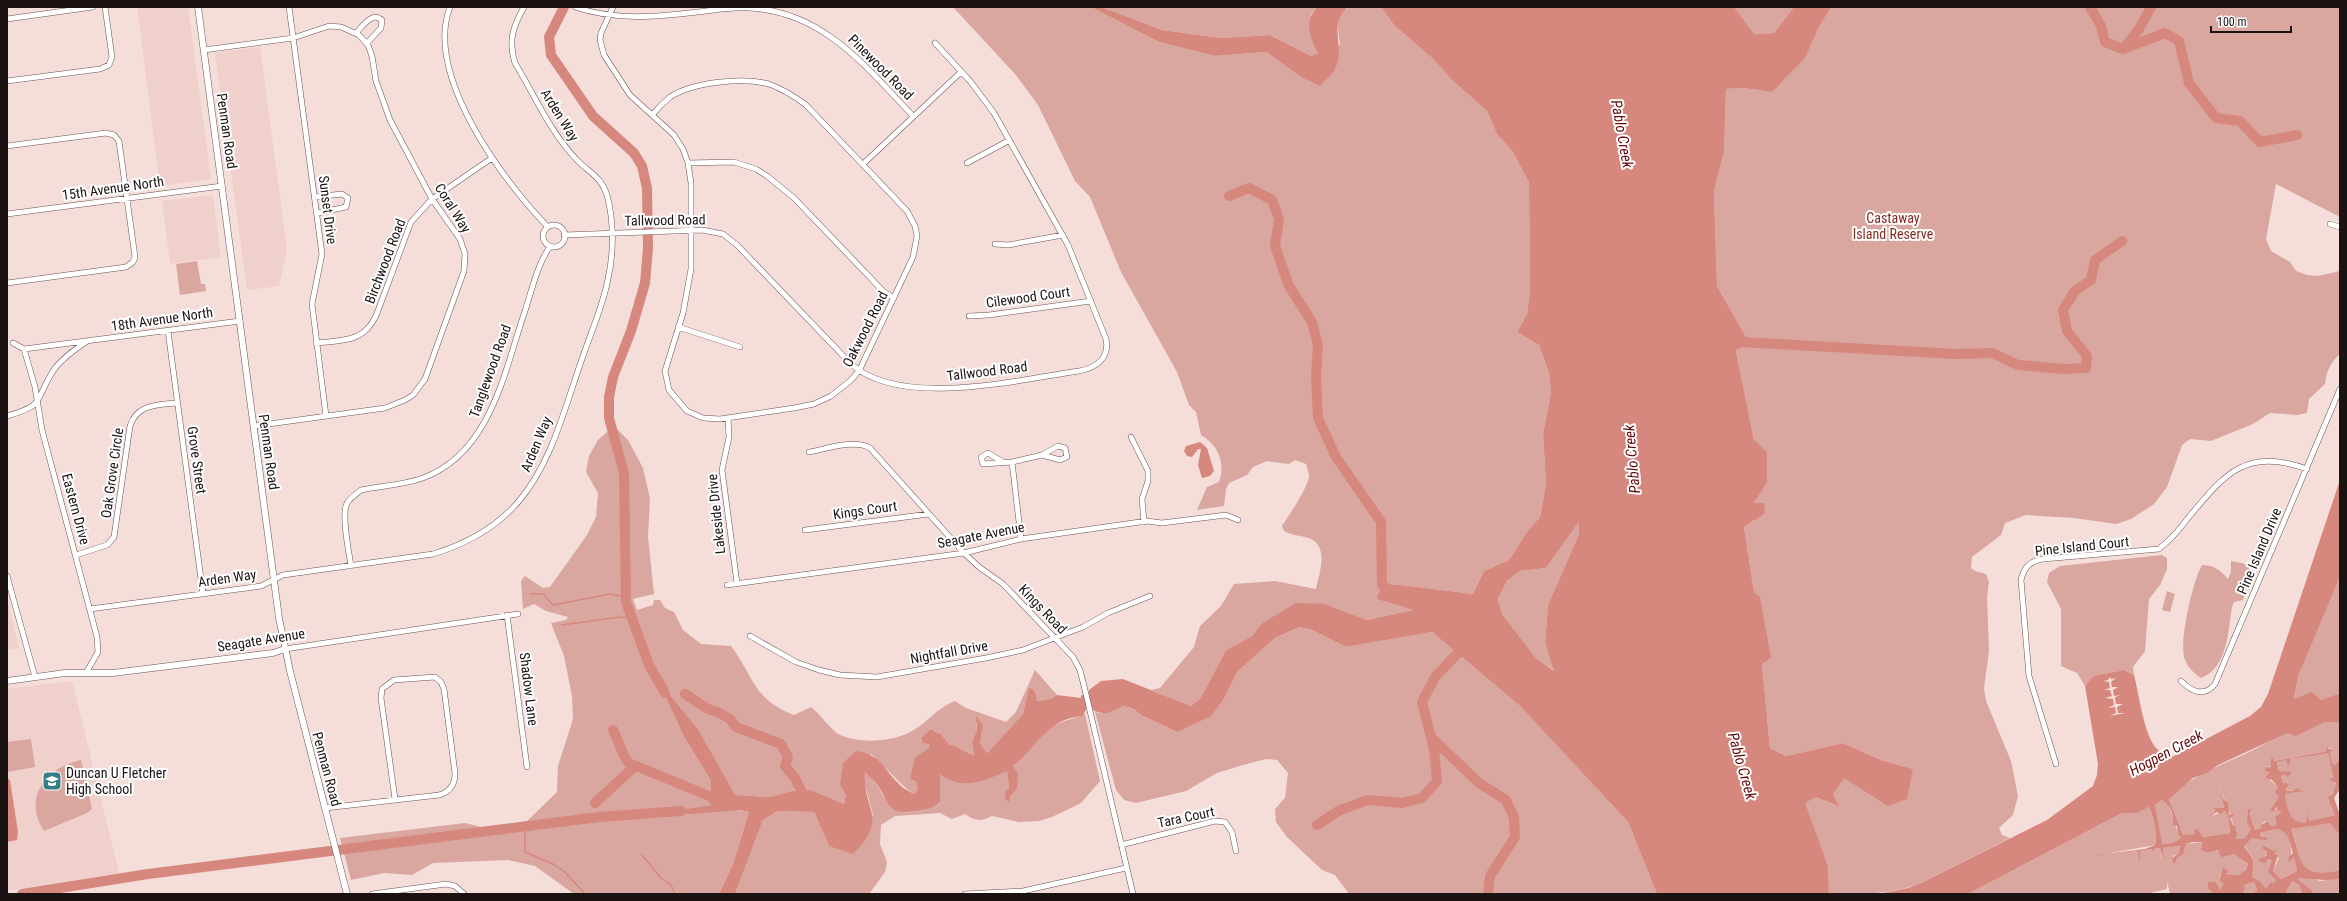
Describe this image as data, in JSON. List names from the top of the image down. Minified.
{"streets":{"street":["Pinewood Road","Arden Way","Penman Road","15th Avenue North","Coral Way","Sunset Drive","Tallwood Road","Birchwood Road","Cilewood Court","18th Avenue North","Oakwood Road","Tanglewood Road","Grove Street","Oak Grove Circle","Eastern Drive","Kings Court","Lakeside Drive","Seagate Avenue","Pine Island Court","Pine Island Drive","Kings Road","Nightfall Drive","Shadow Lane","Tara Court"]},"crossings":[["Pinewood Road","Oakwood Road"],["Arden Way","Penman Road"],["Arden Way","Tallwood Road"],["Arden Way","Tanglewood Road"],["Arden Way","Grove Street"],["Arden Way","Eastern Drive"],["Penman Road","15th Avenue North"],["Penman Road","Coral Way"],["Penman Road","18th Avenue North"],["Penman Road","Seagate Avenue"],["Coral Way","Sunset Drive"],["Coral Way","Birchwood Road"],["Sunset Drive","Birchwood Road"],["Tallwood Road","Cilewood Court"],["Tallwood Road","Oakwood Road"],["Tallwood Road","Tanglewood Road"],["18th Avenue North","Grove Street"],["18th Avenue North","Eastern Drive"],["Oakwood Road","Lakeside Drive"],["Grove Street","Oak Grove Circle"],["Oak Grove Circle","Eastern Drive"],["Eastern Drive","Seagate Avenue"],["Kings Court","Kings Road"],["Lakeside Drive","Seagate Avenue"],["Seagate Avenue","Kings Road"],["Seagate Avenue","Shadow Lane"],["Pine Island Court","Pine Island Drive"],["Kings Road","Nightfall Drive"],["Kings Road","Tara Court"]],"water":["Pablo Creek","Hogpen Creek"],"parks":["Castaway Island Reserve"],"places":{"school or university":["Duncan U Fletcher High School"]},"scale_bar":"100 m"}
